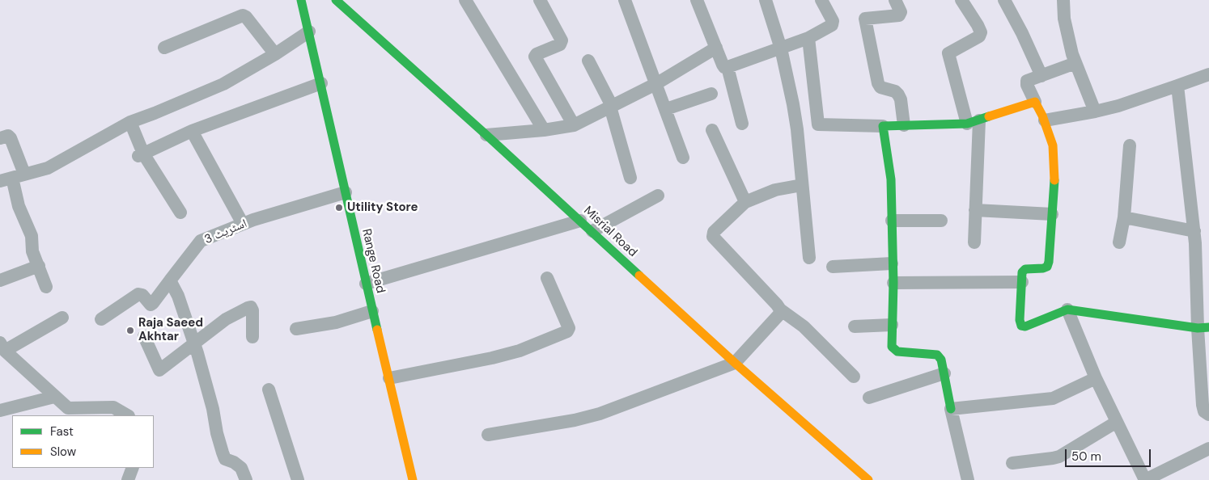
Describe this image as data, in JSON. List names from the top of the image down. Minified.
{"streets":{"main road":["Misrial Road","Range Road"],"street":["اسٹریٹ 3"]},"crossings":[["اسٹریٹ 3","Range Road"]],"places":["Utility Store","Raja Saeed Akhtar"],"legend":["Fast","Slow"],"scale_bar":"50 m"}
